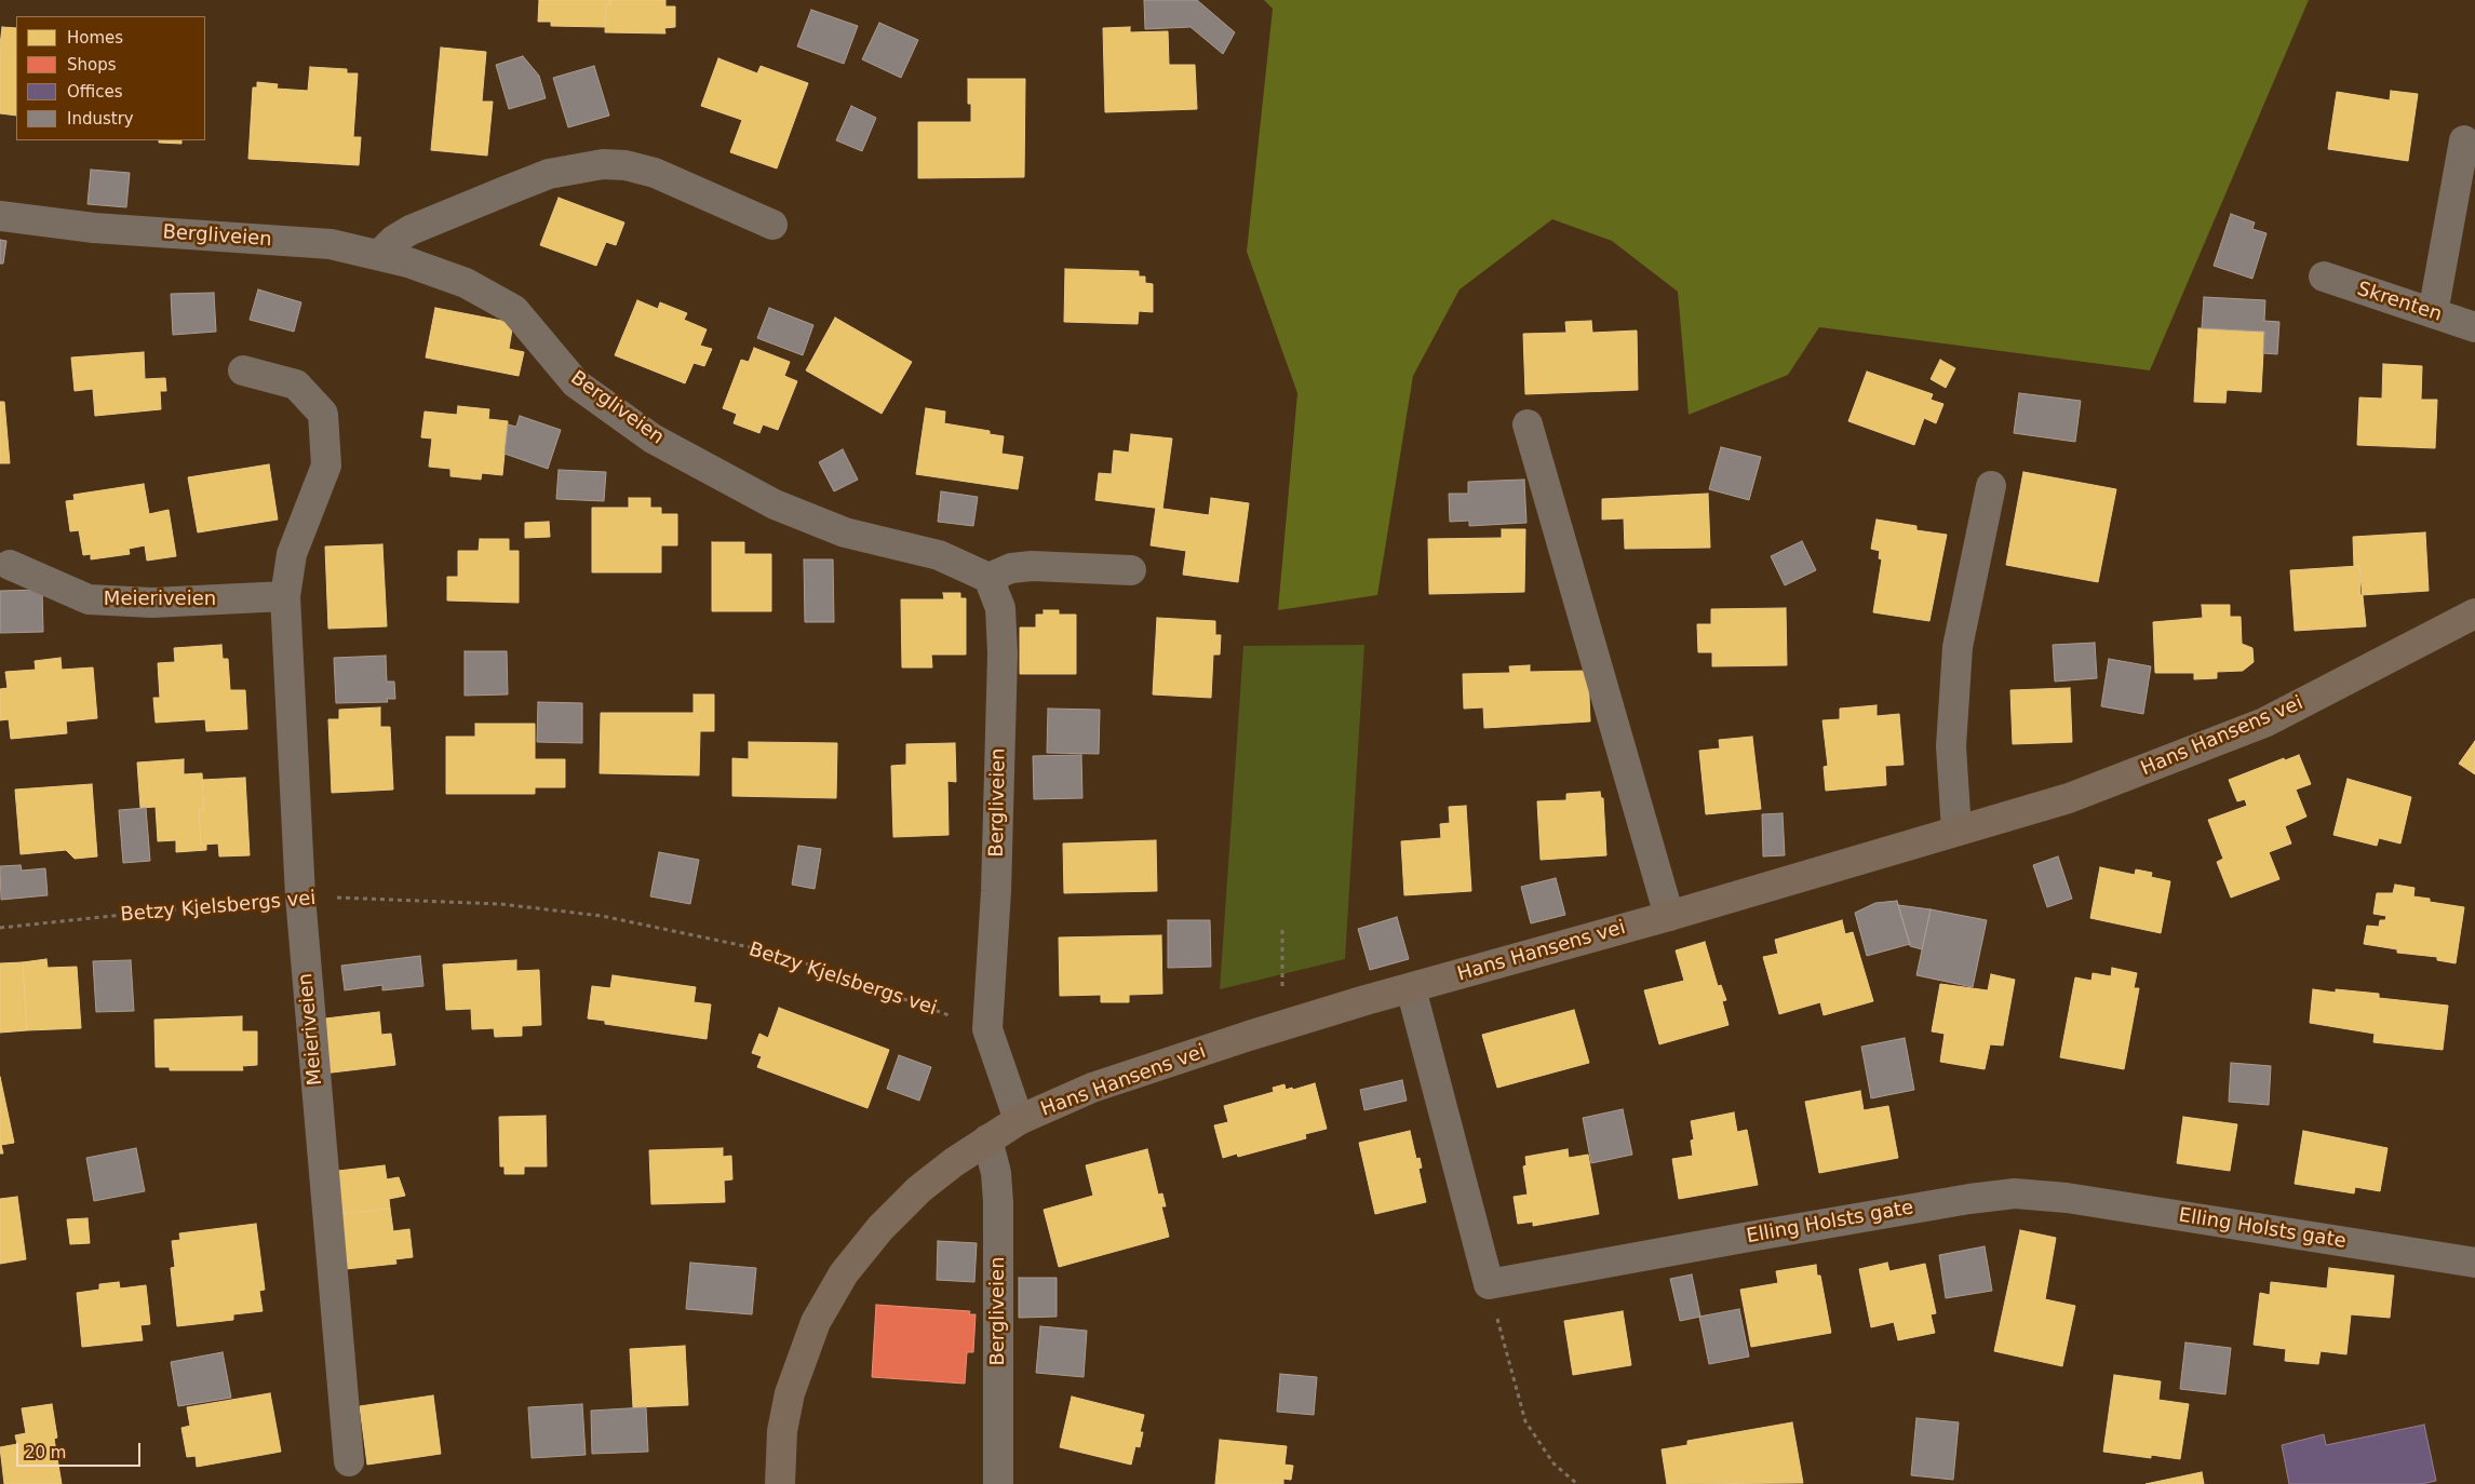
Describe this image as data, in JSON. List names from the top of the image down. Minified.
{"streets":{"main road":["Hans Hansens vei"],"street":["Bergliveien","Skrenten","Meieriveien","Elling Holsts gate"],"path":["Betzy Kjelsbergs vei"]},"crossings":[["Bergliveien","Hans Hansens vei"],["Bergliveien","Betzy Kjelsbergs vei"],["Meieriveien","Betzy Kjelsbergs vei"]],"legend":["Homes","Shops","Offices","Industry"],"scale_bar":"20 m"}
